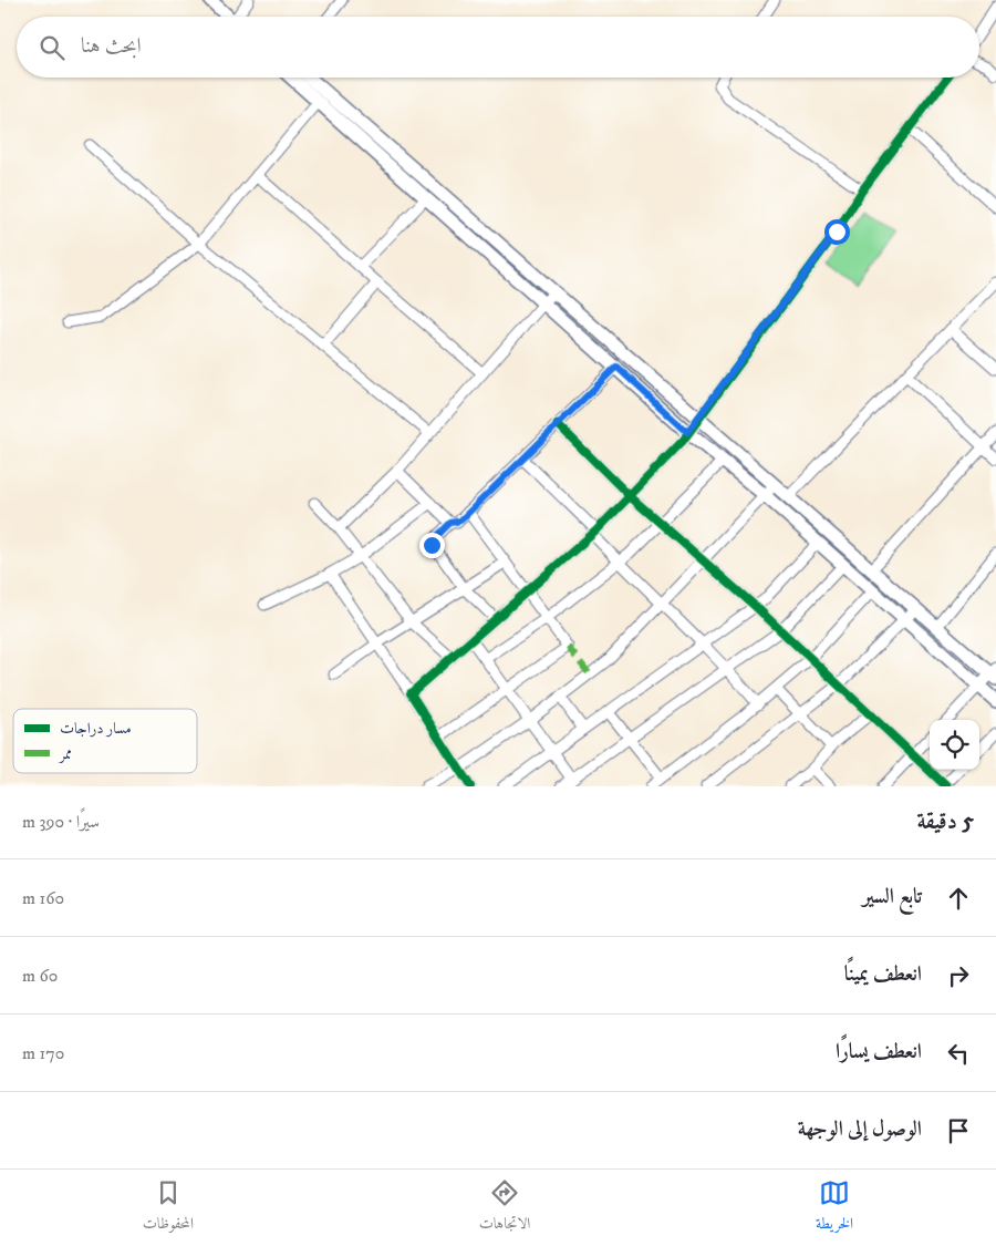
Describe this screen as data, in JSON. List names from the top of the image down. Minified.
{"legend":["مسار دراجات","ممر"],"page":{"search":"ابحث هنا","heading":["5 دقيقة","سيرًا · 390 m"],"list":[["تابع السير","160 m"],["انعطف يمينًا","60 m"],["انعطف يسارًا","170 m"],"الوصول إلى الوجهة"],"nav":["الخريطة","الاتجاهات","المحفوظات"]}}
